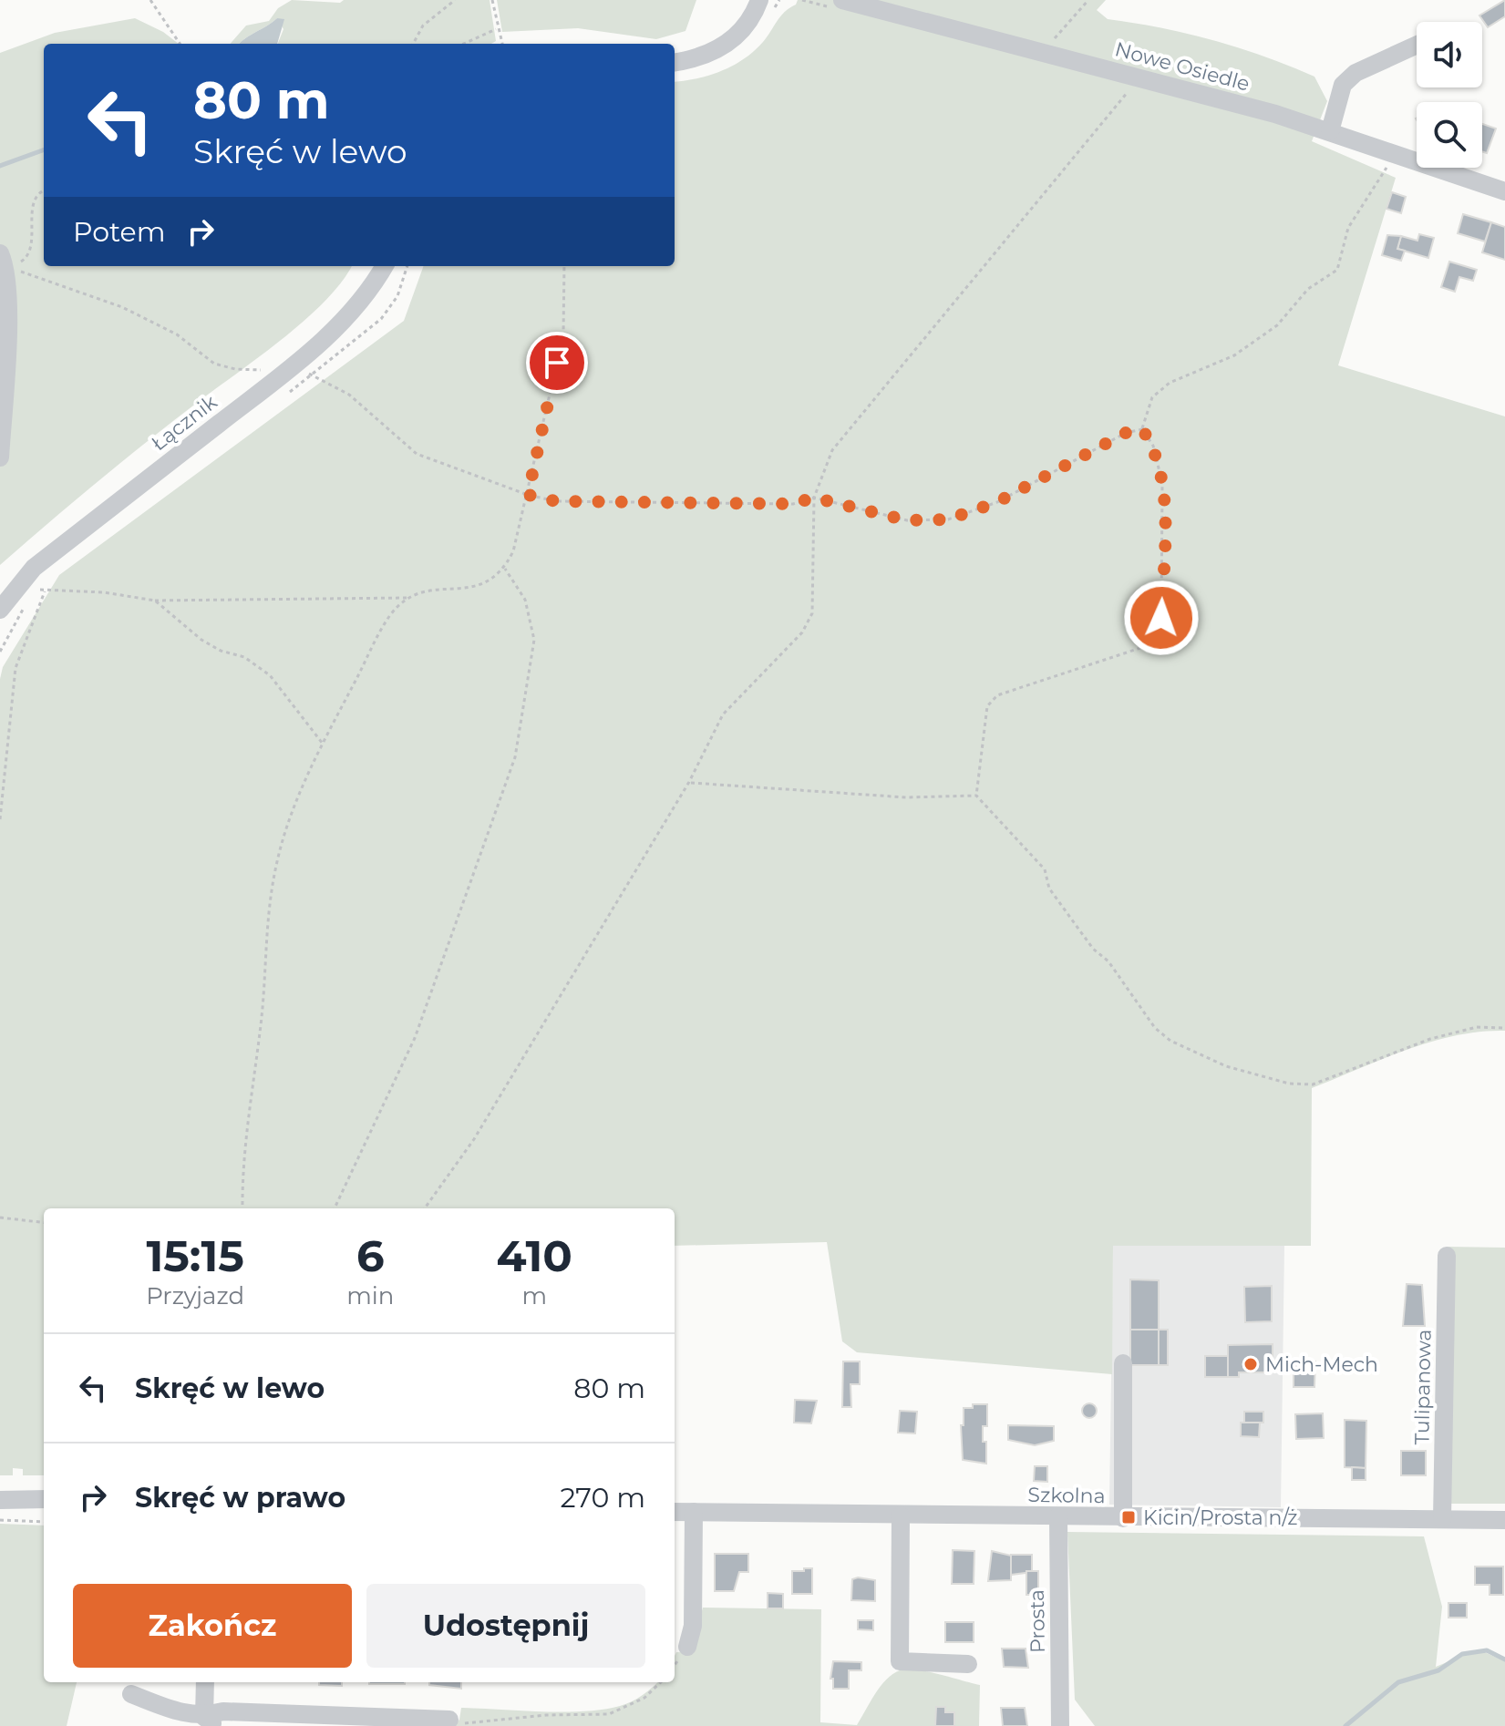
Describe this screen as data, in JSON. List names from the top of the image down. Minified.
{"streets":{"street":["Nowe Osiedle","Łącznik","Tulipanowa","Szkolna","Prosta"]},"crossings":[["Tulipanowa","Szkolna"],["Szkolna","Prosta"]],"places":{"other":["Mich-Mech"],"transit":["Kicin/Prosta n/ż"]},"page":{"turn":["80 m","Skręć w lewo"],"then":"Potem","eta":["15:15","Przyjazd","6","min","410","m"],"list":[{"name":"Skręć w lewo","value":"80 m"},{"name":"Skręć w prawo","value":"270 m"}],"buttons":["Zakończ","Udostępnij"]}}
